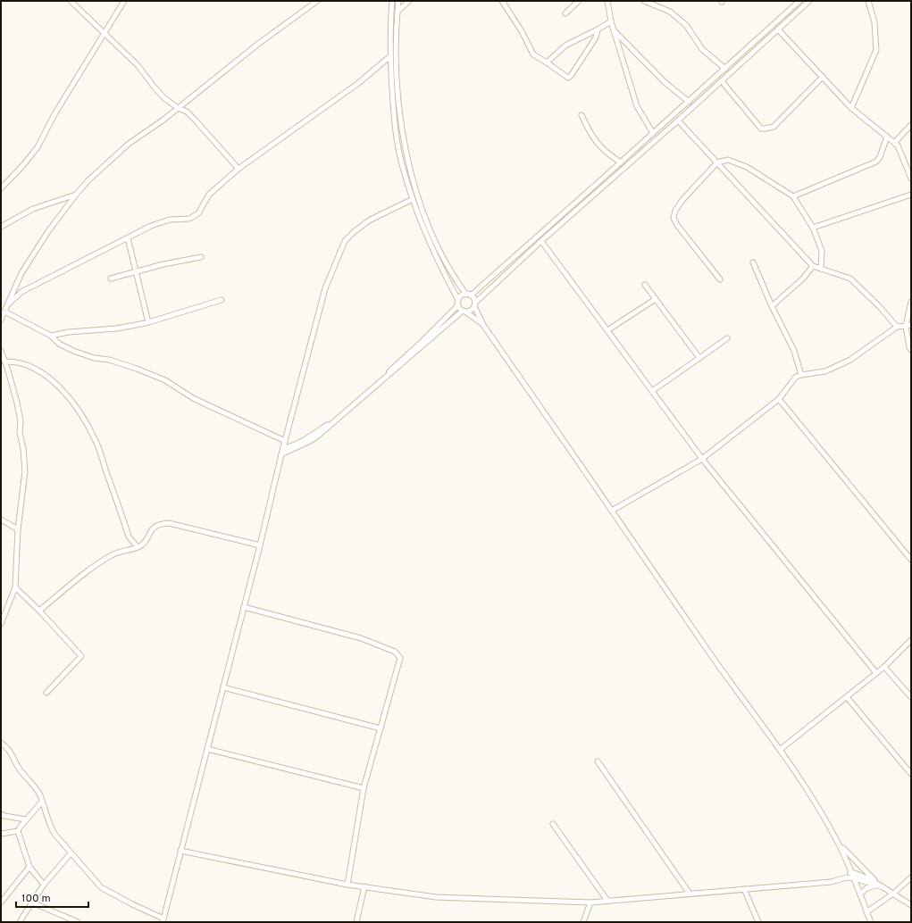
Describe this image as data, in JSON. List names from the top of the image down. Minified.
{"scale_bar":"100 m"}
